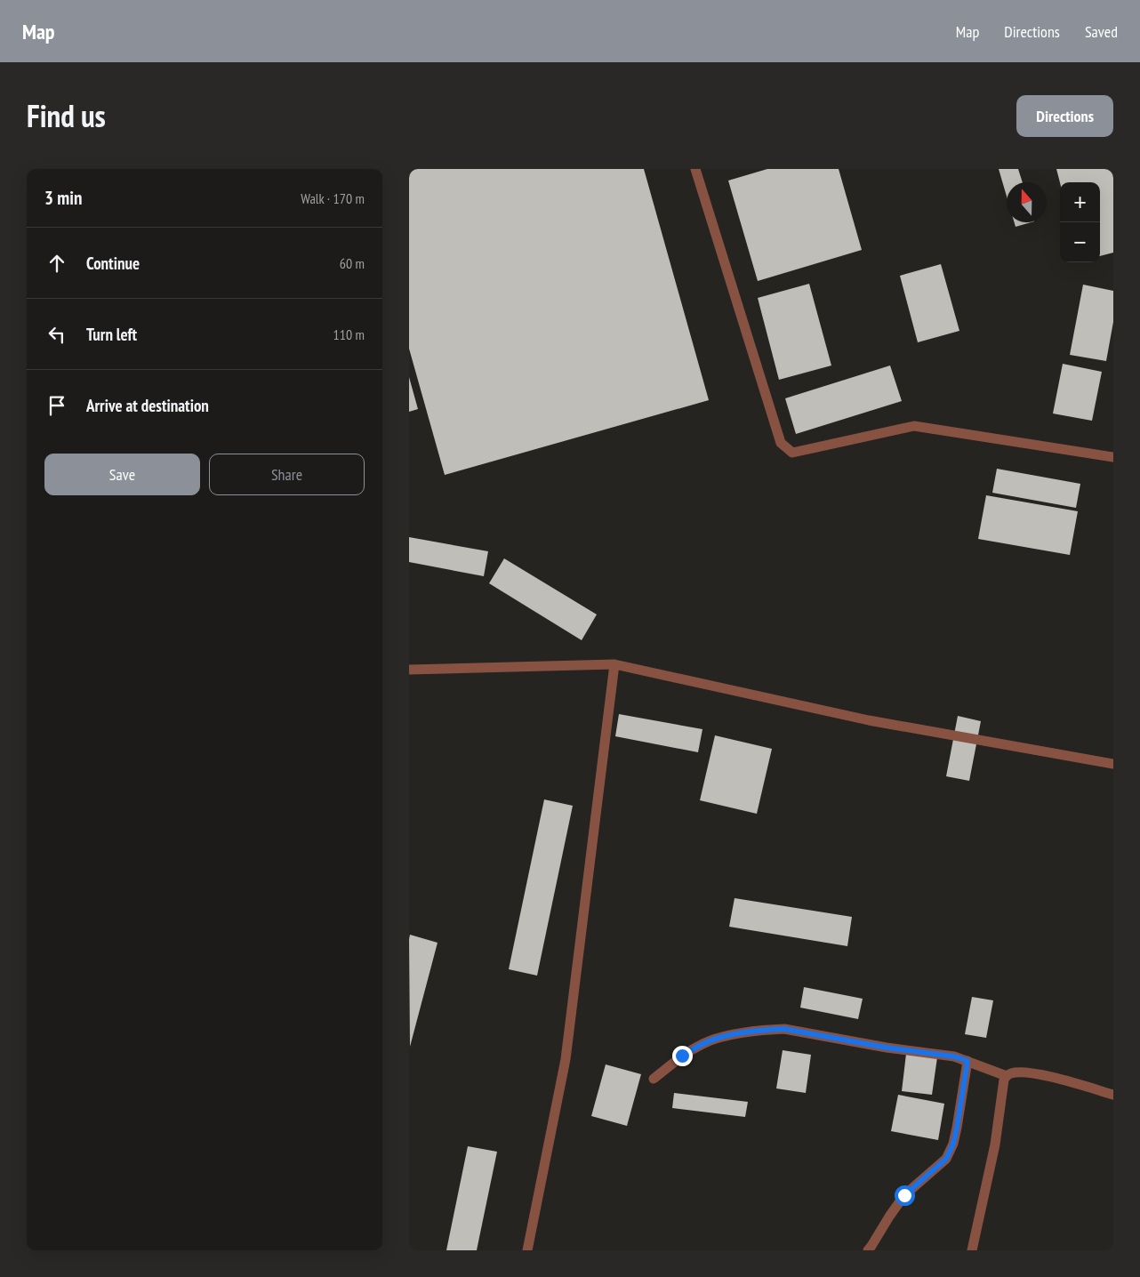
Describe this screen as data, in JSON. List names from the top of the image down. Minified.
{"north":"top","page":{"header":"Map","nav":["Map","Directions","Saved"],"title":"Find us","buttons":["Directions",["Save","Share"]],"heading":["3 min","Walk · 170 m"],"map_buttons":["+","−"],"list":[["Continue","60 m"],["Turn left","110 m"],"Arrive at destination"]}}
